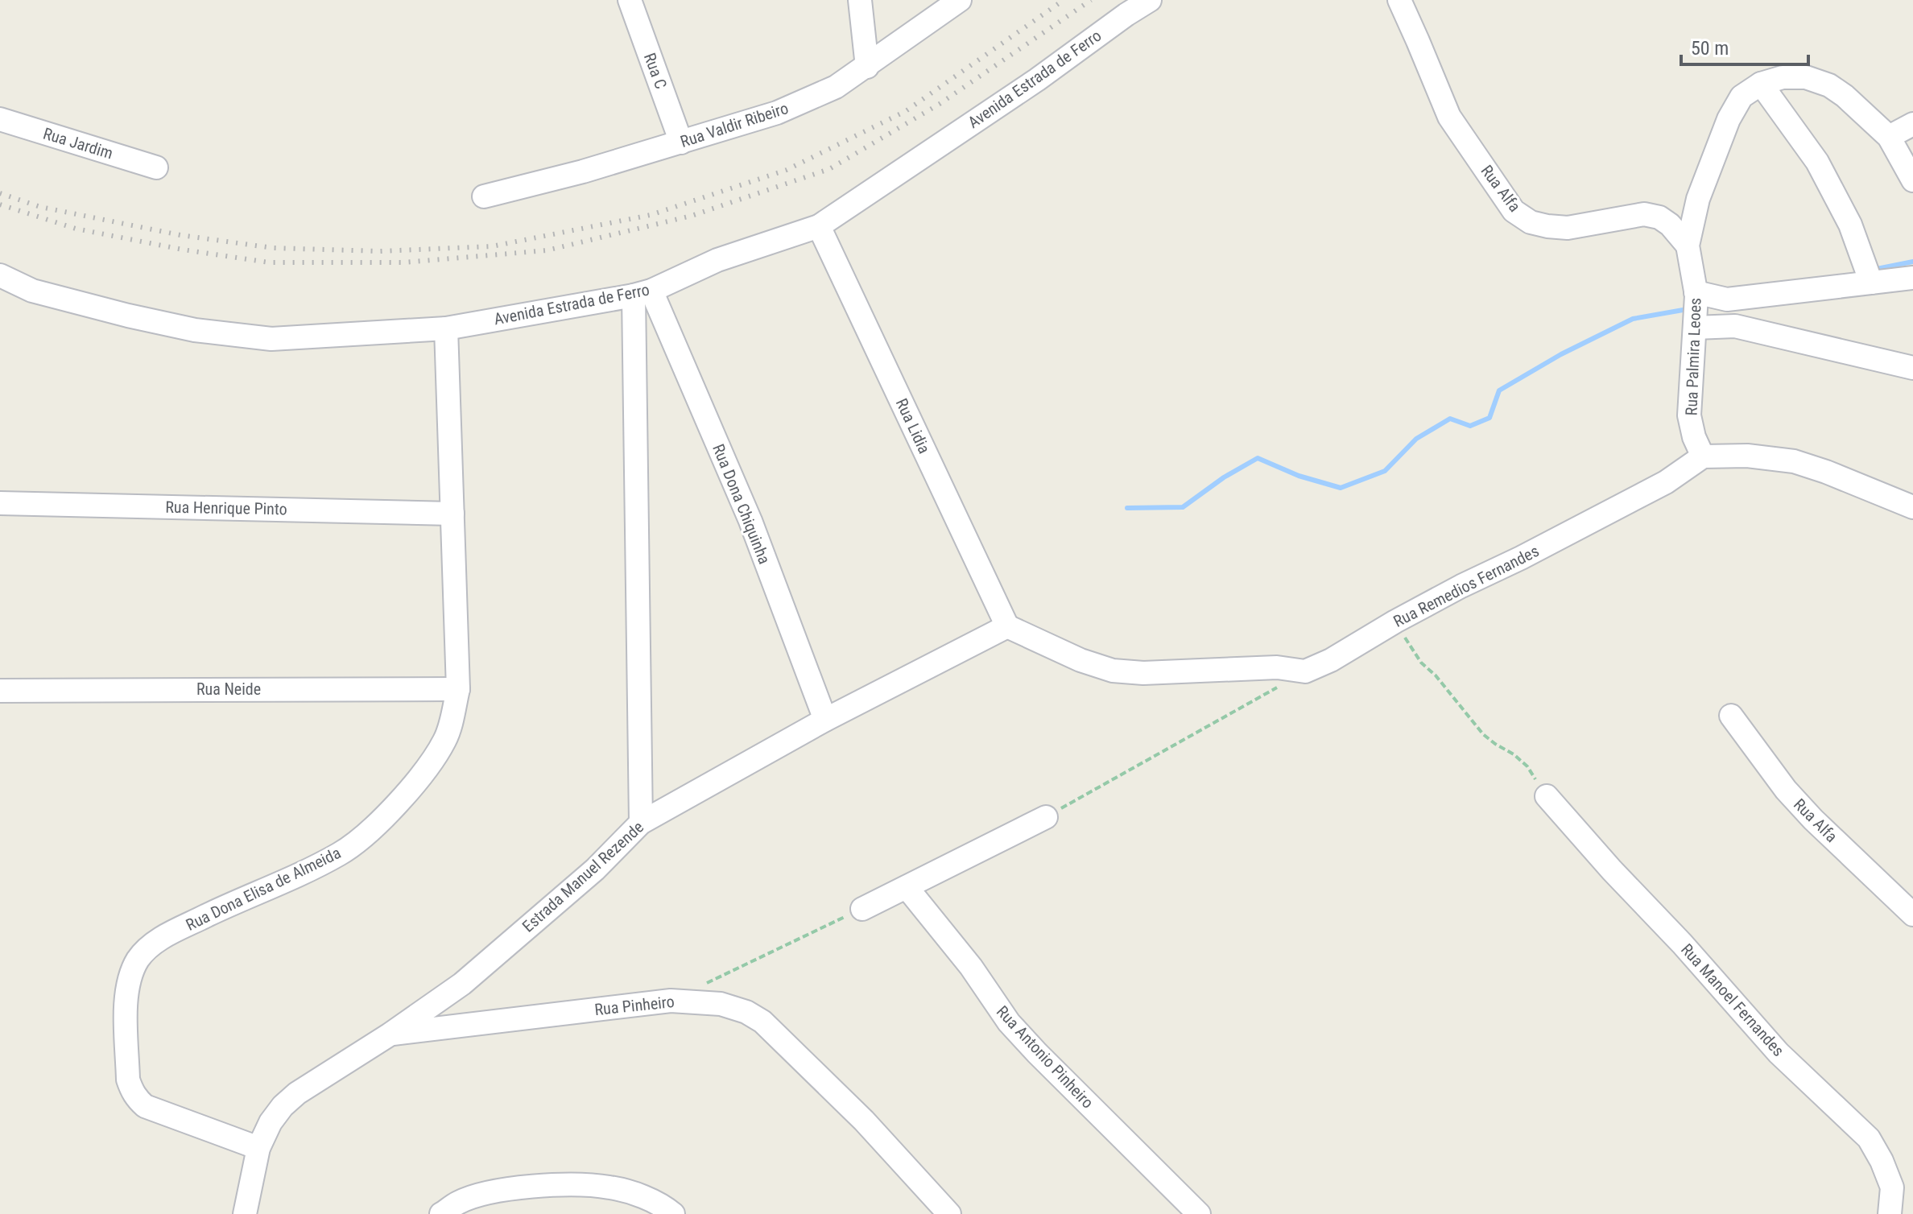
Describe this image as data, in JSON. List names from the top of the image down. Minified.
{"streets":{"street":["Rua C","Avenida Estrada de Ferro","Rua Valdir Ribeiro","Rua Jardim","Rua Alfa","Rua Palmira Leoes","Rua Lidia","Rua Dona Chiquinha","Rua Henrique Pinto","Rua Remedios Fernandes","Rua Neide","Estrada Manuel Rezende","Rua Dona Elisa de Almeida","Rua Manoel Fernandes","Rua Pinheiro","Rua Antonio Pinheiro"]},"crossings":[["Rua C","Rua Valdir Ribeiro"],["Avenida Estrada de Ferro","Rua Lidia"],["Avenida Estrada de Ferro","Rua Dona Chiquinha"],["Avenida Estrada de Ferro","Rua Dona Elisa de Almeida"],["Rua Alfa","Rua Palmira Leoes"],["Rua Palmira Leoes","Rua Remedios Fernandes"],["Rua Lidia","Estrada Manuel Rezende"],["Rua Dona Chiquinha","Estrada Manuel Rezende"],["Rua Henrique Pinto","Rua Dona Elisa de Almeida"],["Rua Neide","Rua Dona Elisa de Almeida"],["Estrada Manuel Rezende","Rua Dona Elisa de Almeida"],["Estrada Manuel Rezende","Rua Pinheiro"]],"scale_bar":"50 m"}
